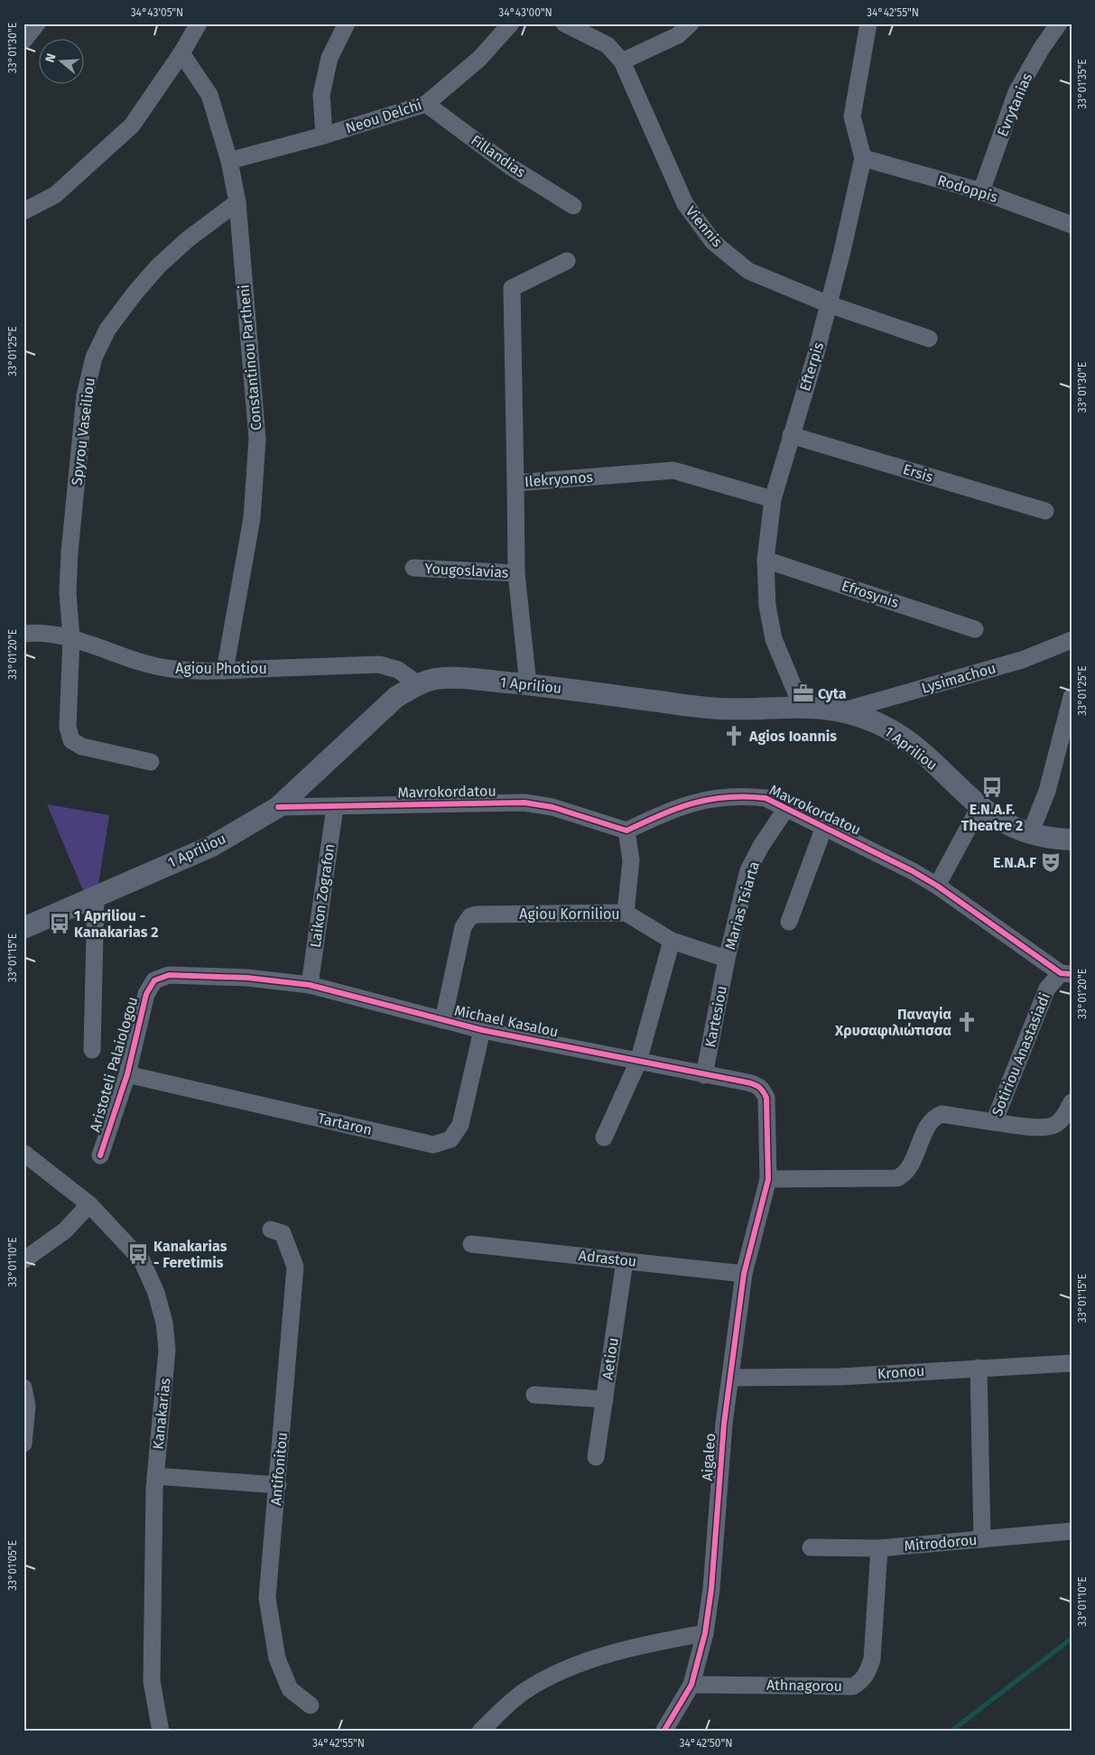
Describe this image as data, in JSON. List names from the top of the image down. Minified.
{"streets":{"main road":["1 Apriliou"],"street":["Evrytanias","Neou Delchi","Fillandias","Rodoppis","Viennis","Constantinou Partheni","Efterpis","Spyrou Vaseiliou","Ersis","Ilekryonos","Yougoslavias","Efrosynis","Agiou Photiou","Lysimachou","Mavrokordatou","Laikon Zografon","Marias Tsiarta","Agiou Korniliou","Kartesiou","Michael Kasalou","Sotiriou Anastasiadi","Aristoteli Palaiologou","Tartaron","Adrastou","Aetiou","Kronou","Kanakarias","Aigaleo","Antifonitou","Mitrodorou","Athnagorou"]},"crossings":[["Evrytanias","Rodoppis"],["Neou Delchi","Fillandias"],["Neou Delchi","Constantinou Partheni"],["Rodoppis","Efterpis"],["Viennis","Efterpis"],["Constantinou Partheni","Spyrou Vaseiliou"],["Constantinou Partheni","Agiou Photiou"],["Efterpis","Ersis"],["Efterpis","Ilekryonos"],["Efterpis","Efrosynis"],["Efterpis","1 Apriliou"],["Spyrou Vaseiliou","Agiou Photiou"],["Yougoslavias","1 Apriliou"],["Agiou Photiou","1 Apriliou"],["Lysimachou","1 Apriliou"],["1 Apriliou","Mavrokordatou"],["Mavrokordatou","Laikon Zografon"],["Mavrokordatou","Marias Tsiarta"],["Mavrokordatou","Sotiriou Anastasiadi"],["Laikon Zografon","Michael Kasalou"],["Marias Tsiarta","Agiou Korniliou"],["Marias Tsiarta","Kartesiou"],["Agiou Korniliou","Kartesiou"],["Agiou Korniliou","Michael Kasalou"],["Kartesiou","Michael Kasalou"],["Michael Kasalou","Sotiriou Anastasiadi"],["Michael Kasalou","Aristoteli Palaiologou"],["Michael Kasalou","Tartaron"],["Michael Kasalou","Aigaleo"],["Sotiriou Anastasiadi","Aigaleo"],["Aristoteli Palaiologou","Tartaron"],["Adrastou","Aetiou"],["Adrastou","Aigaleo"],["Kronou","Aigaleo"],["Aigaleo","Athnagorou"],["Mitrodorou","Athnagorou"]],"places":{"office":["Cyta"],"church":["Agios Ioannis","Παναγία Χρυσαφιλιώτισσα"],"bus stop":["E.N.A.F. Theatre 2","1 Apriliou - Kanakarias 2","Kanakarias - Feretimis"],"theatre":["E.N.A.F"]},"north":"left","coordinates":["34°43'05\"N","34°43'00\"N","34°42'55\"N","33°01'30\"E","33°01'35\"E","33°01'25\"E","33°01'20\"E","33°01'15\"E","33°01'10\"E","33°01'05\"E","34°42'50\"N"]}
